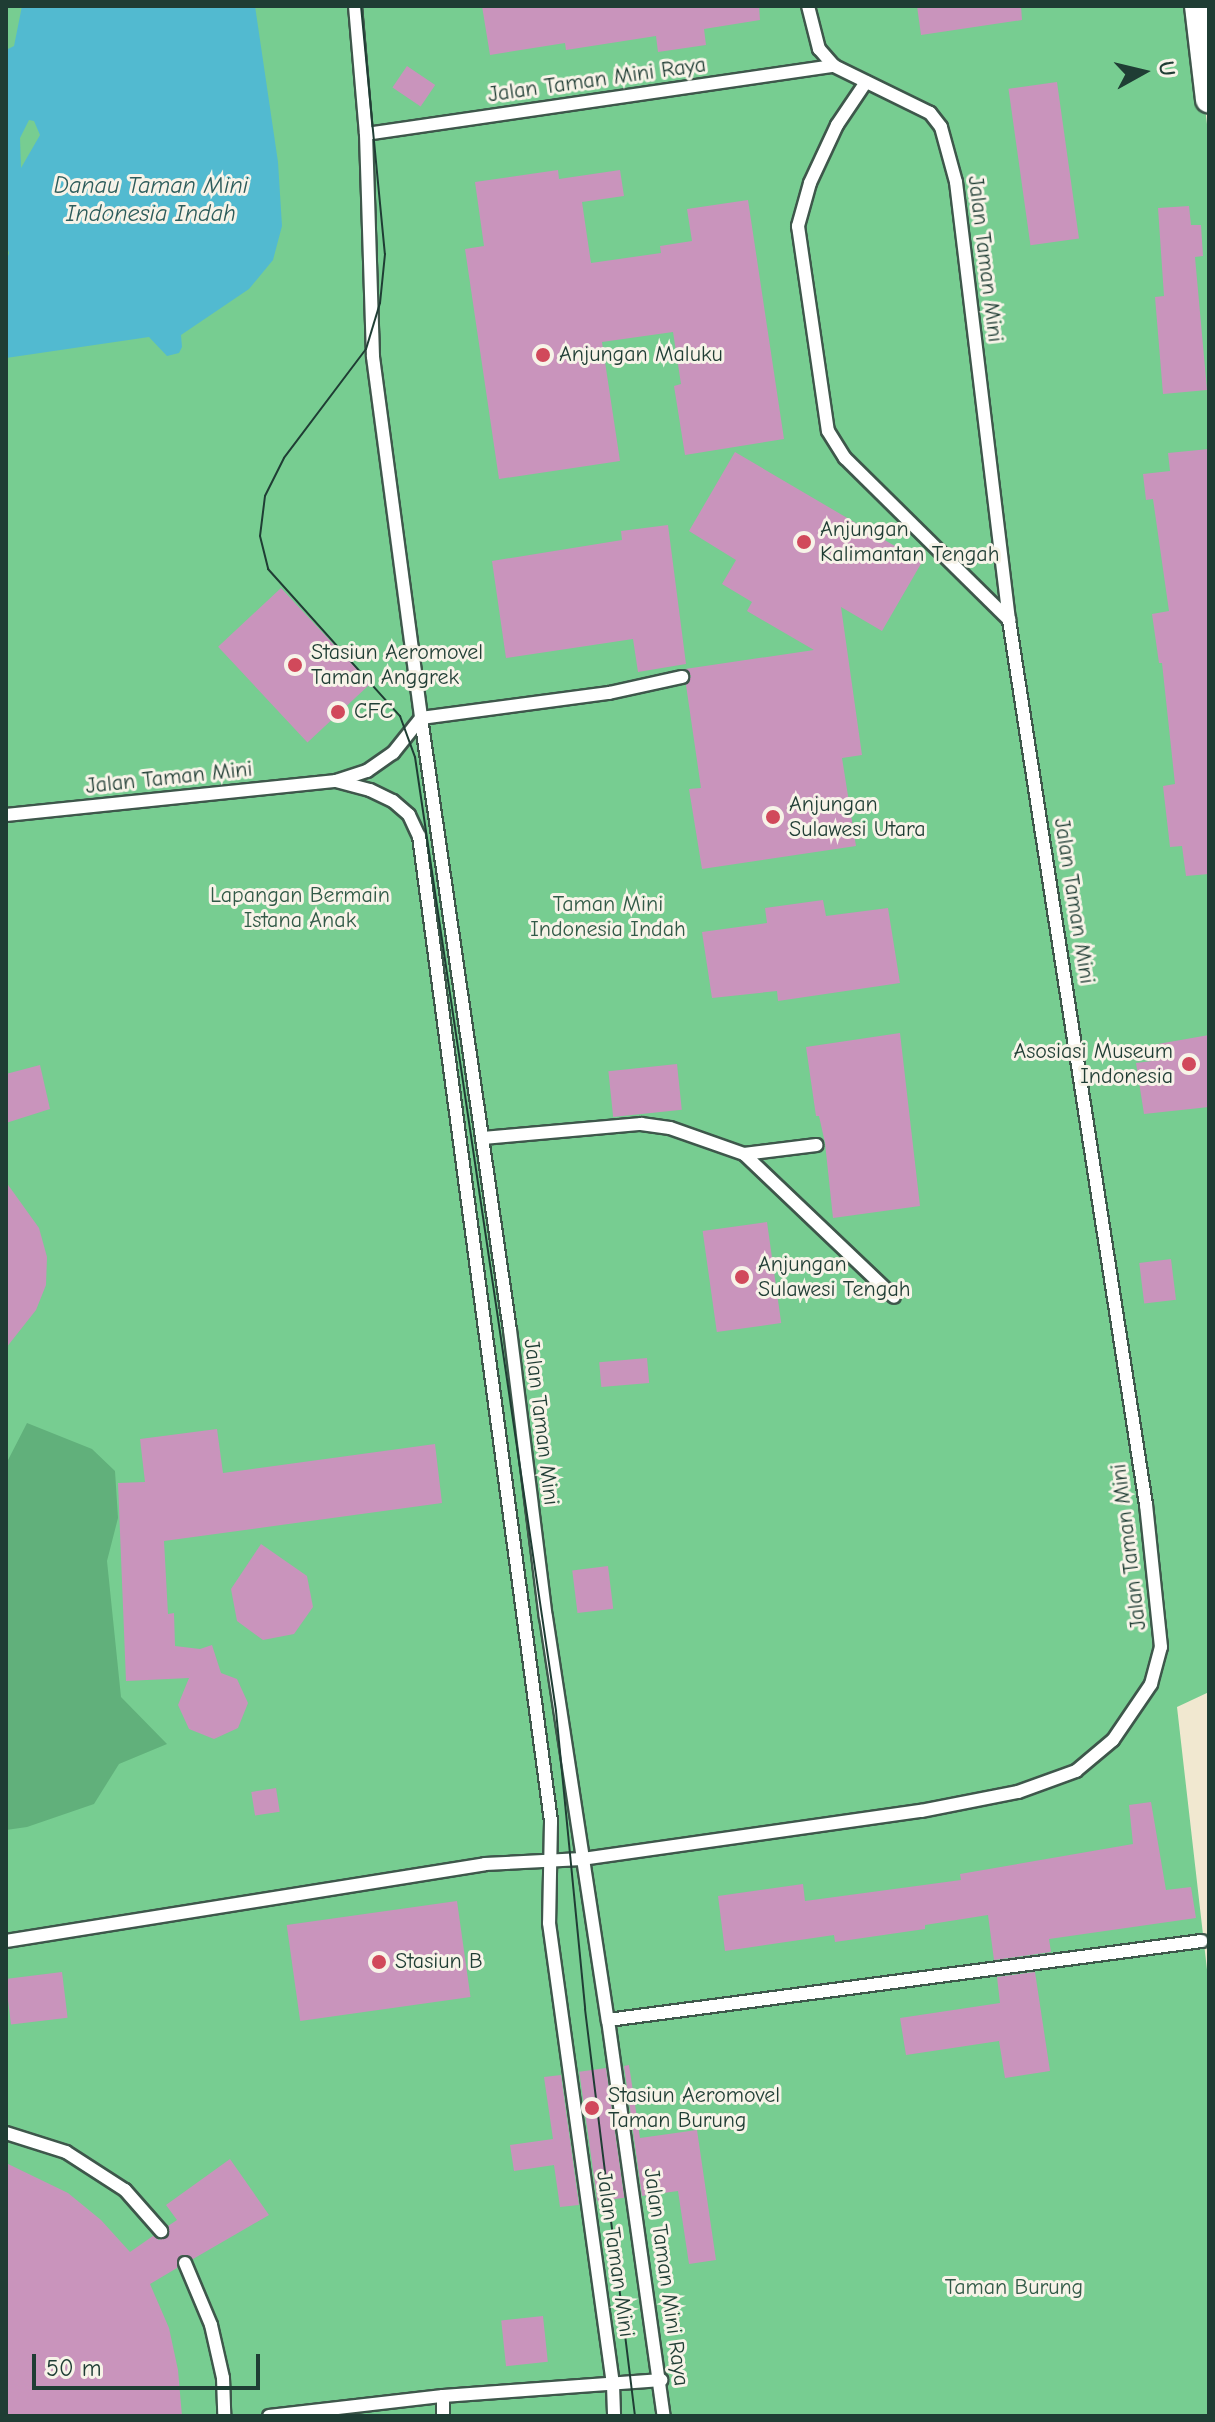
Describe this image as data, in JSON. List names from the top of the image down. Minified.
{"streets":{"lane":["Jalan Taman Mini Raya","Jalan Taman Mini"]},"crossings":[["Jalan Taman Mini Raya","Jalan Taman Mini"]],"water":["Danau Taman Mini Indonesia Indah"],"parks":["Lapangan Bermain Istana Anak","Taman Mini Indonesia Indah","Taman Burung"],"places":["Anjungan Maluku","Anjungan Kalimantan Tengah","Stasiun Aeromovel Taman Anggrek","CFC","Anjungan Sulawesi Utara","Asosiasi Museum Indonesia","Anjungan Sulawesi Tengah","Stasiun B","Stasiun Aeromovel Taman Burung"],"scale_bar":"50 m","north":"right"}
